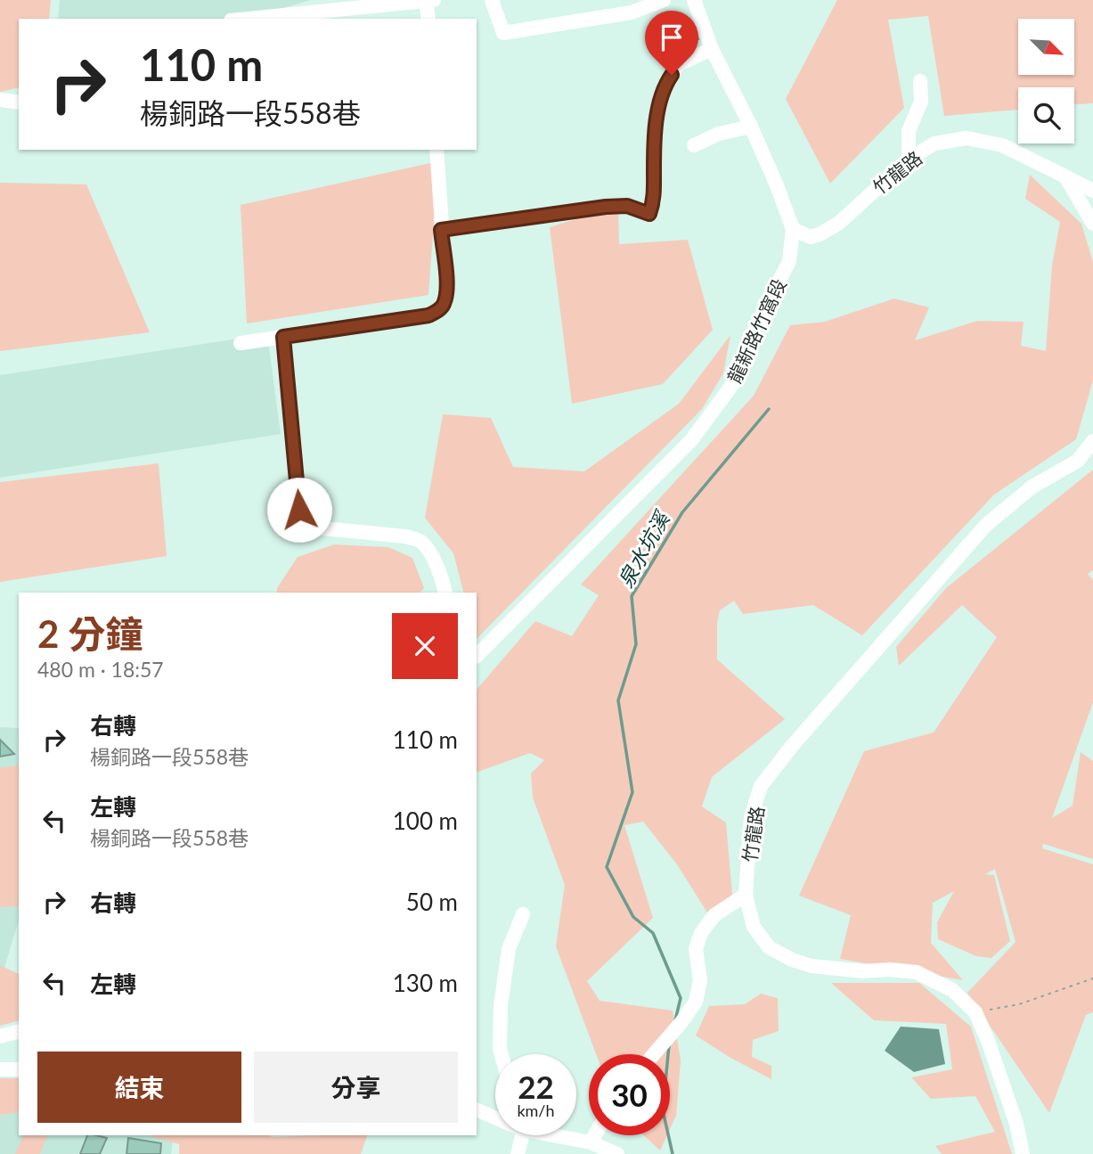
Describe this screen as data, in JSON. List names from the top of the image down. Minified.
{"streets":{"street":["竹龍路","龍新路竹窩段"]},"crossings":[["竹龍路","龍新路竹窩段"]],"water":["泉水坑溪"],"north":"bottom right","page":{"turn":["110 m","楊銅路一段558巷"],"heading":["2 分鐘","480 m · 18:57"],"list":[{"name":"右轉","note":"楊銅路一段558巷","value":"110 m"},{"name":"左轉","note":"楊銅路一段558巷","value":"100 m"},{"name":"右轉","value":"50 m"},{"name":"左轉","value":"130 m"}],"buttons":["結束","分享"],"speed":"22 km/h","limit":"30"}}
